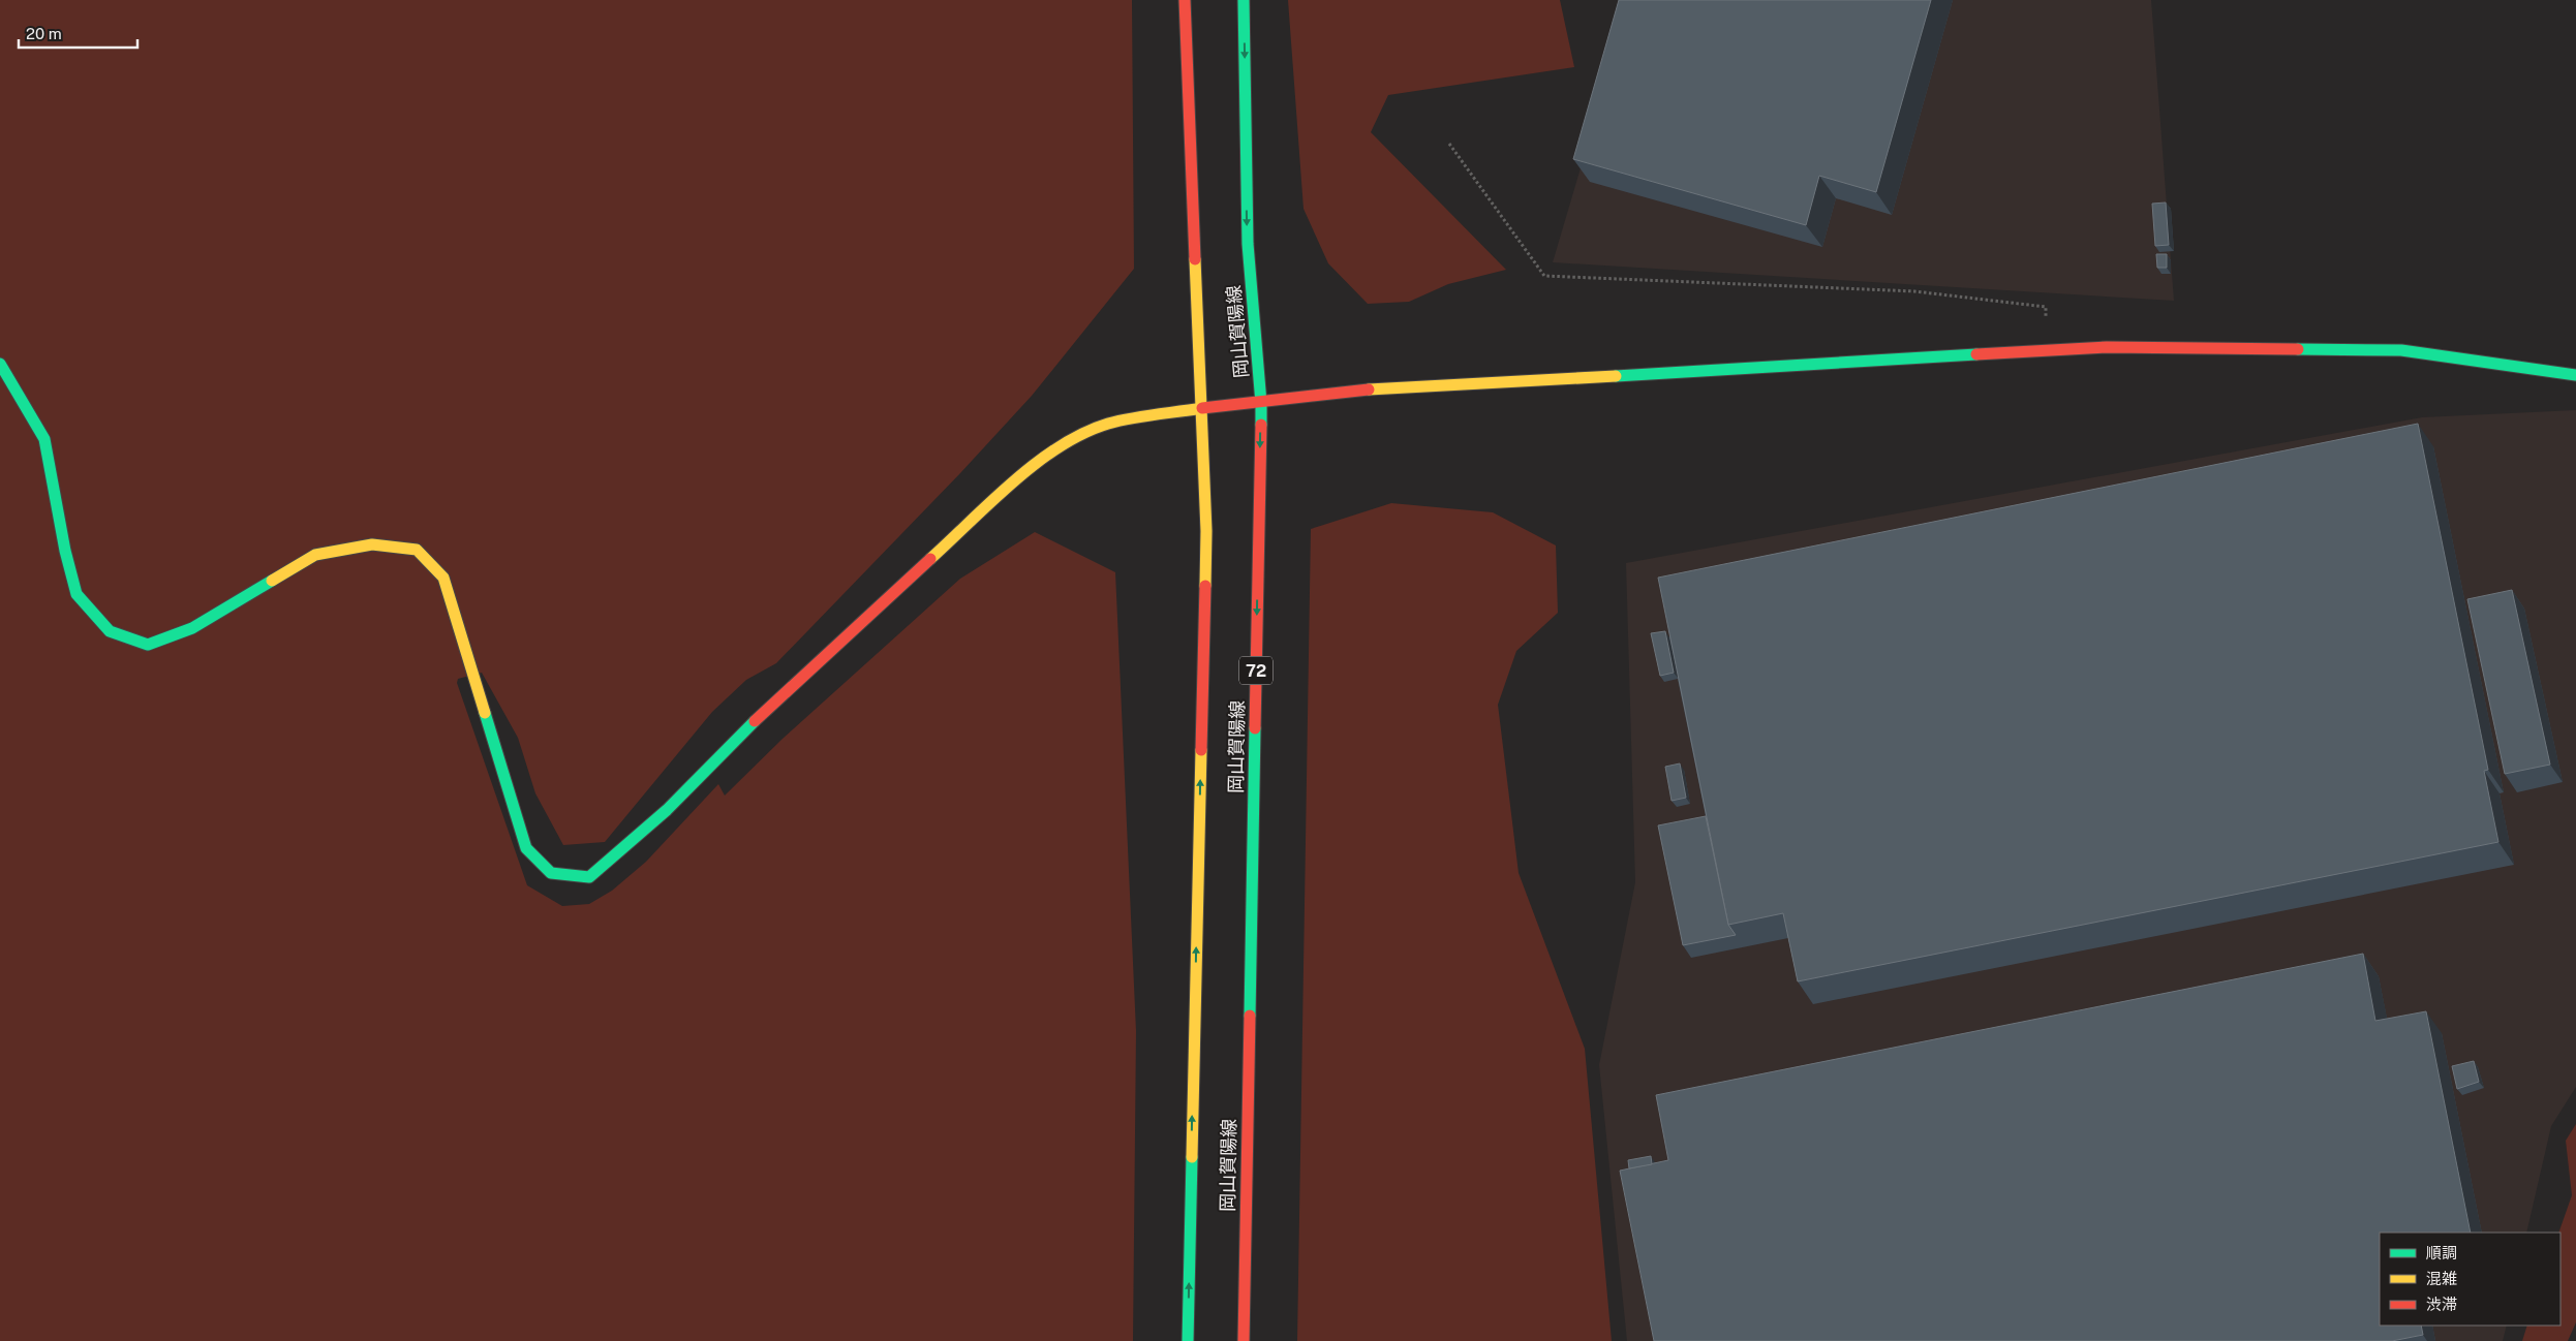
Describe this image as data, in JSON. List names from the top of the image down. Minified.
{"streets":{"street":["岡山賀陽線","72"]},"legend":["順調","混雑","渋滞"],"scale_bar":"20 m"}
